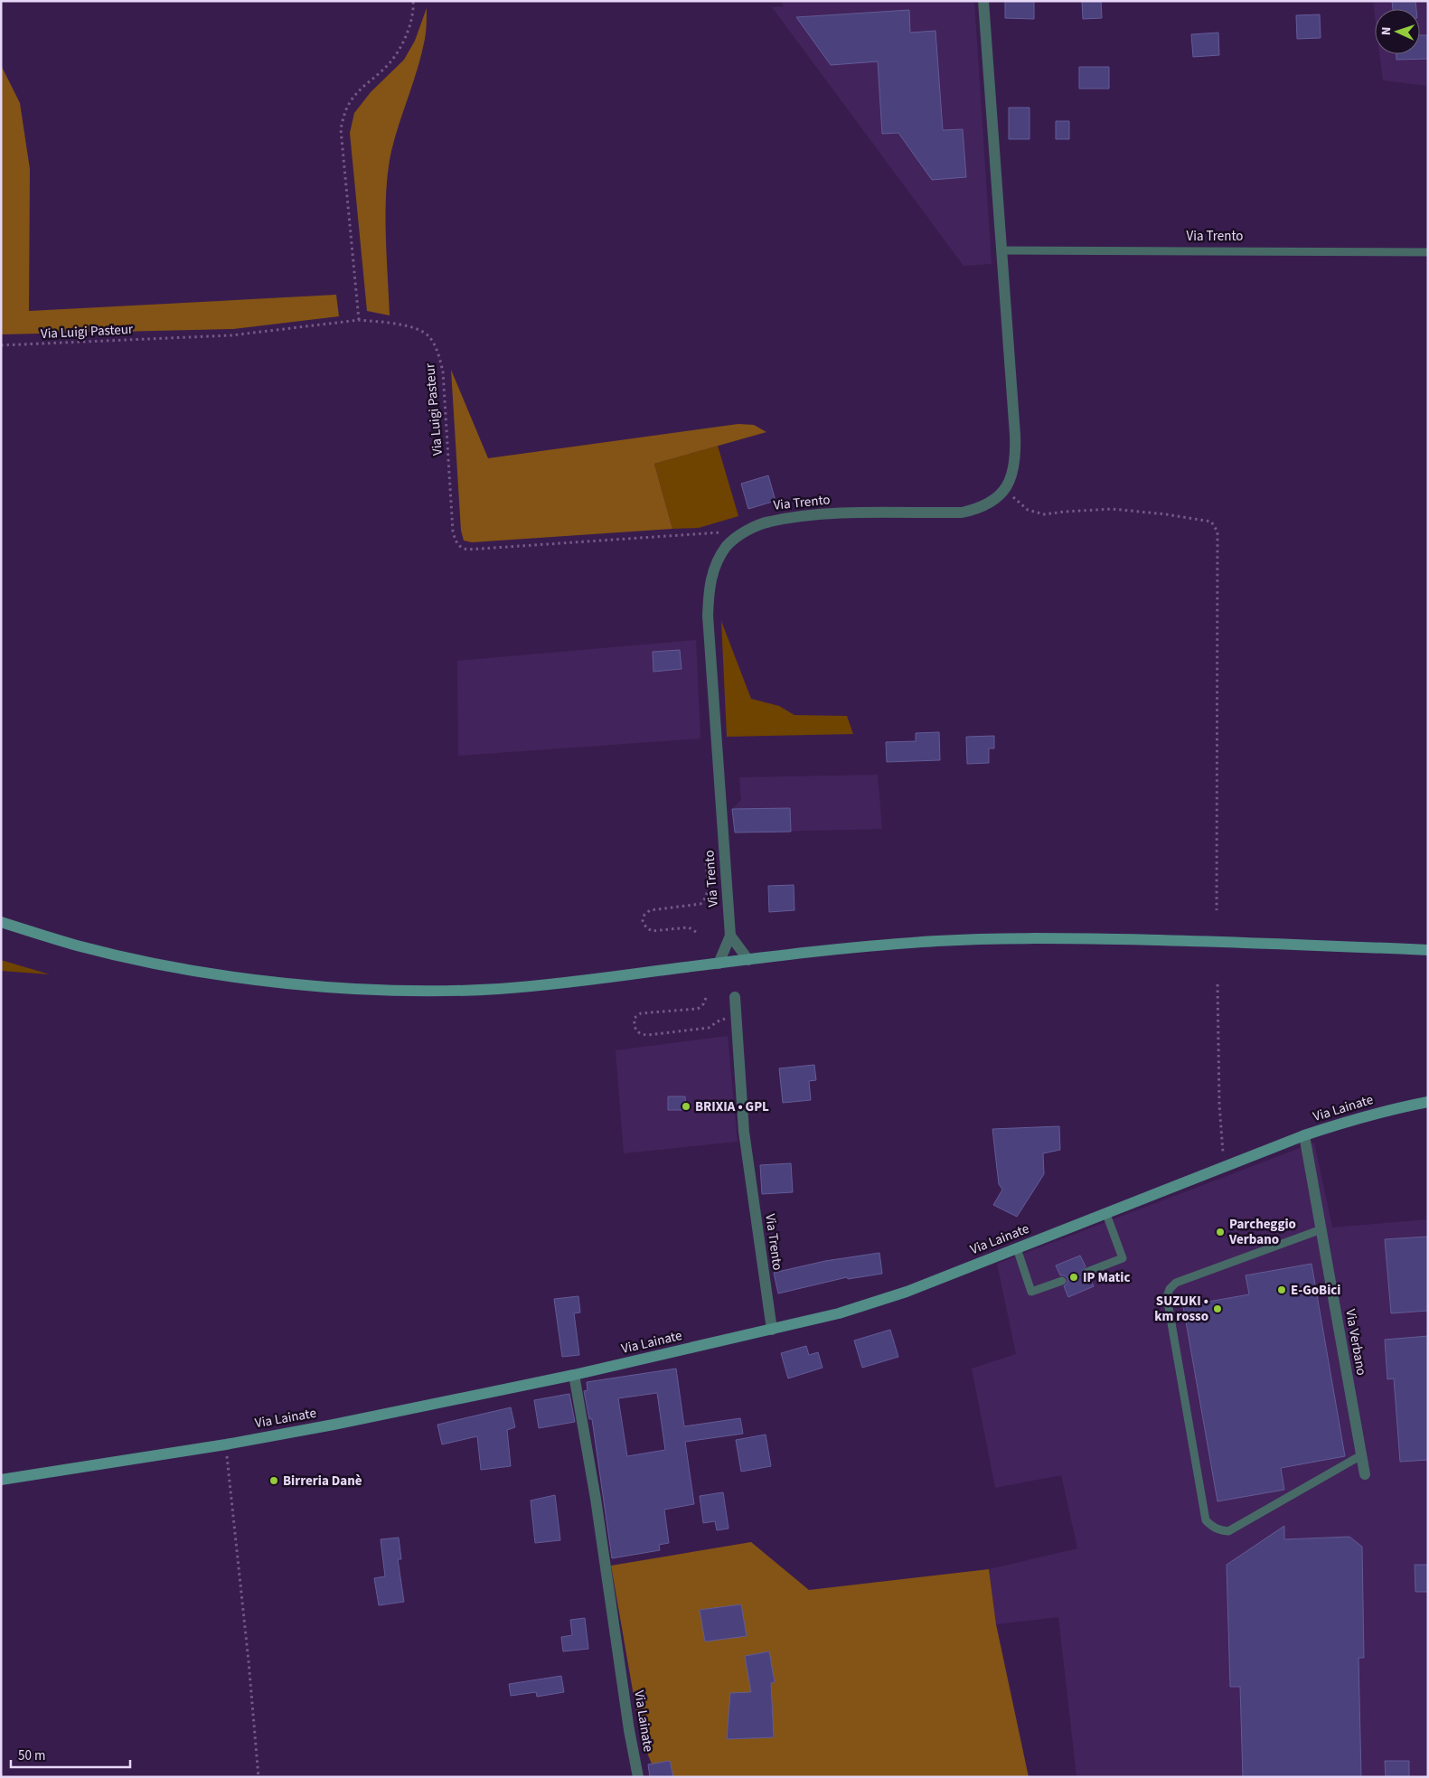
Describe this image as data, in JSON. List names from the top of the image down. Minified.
{"streets":{"main road":["Via Lainate"],"street":["Via Trento","Via Verbano"],"path":["Via Luigi Pasteur"]},"crossings":[["Via Trento","Via Luigi Pasteur"],["Via Trento","Via Lainate"],["Via Lainate","Via Verbano"]],"places":["BRIXIA • GPL","Parcheggio Verbano","IP Matic","E-GoBici","SUZUKI • km rosso","Birreria Danè"],"scale_bar":"50 m","north":"left"}
